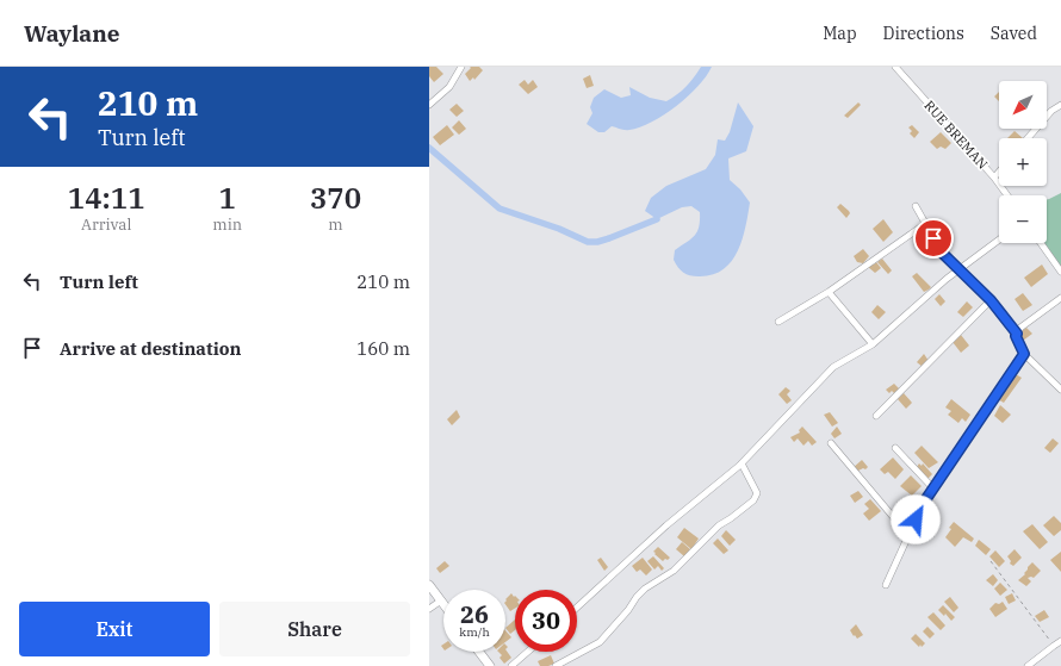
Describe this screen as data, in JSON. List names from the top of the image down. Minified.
{"streets":{"street":["RUE BREMAN"]},"north":"bottom left","page":{"header":"Waylane","nav":["Map","Directions","Saved"],"turn":["210 m","Turn left"],"map_buttons":["+","−"],"eta":["14:11","Arrival","1","min","370","m"],"list":[{"name":"Turn left","value":"210 m"},{"name":"Arrive at destination","value":"160 m"}],"speed":"26 km/h","limit":"30","buttons":["Exit","Share"]}}
